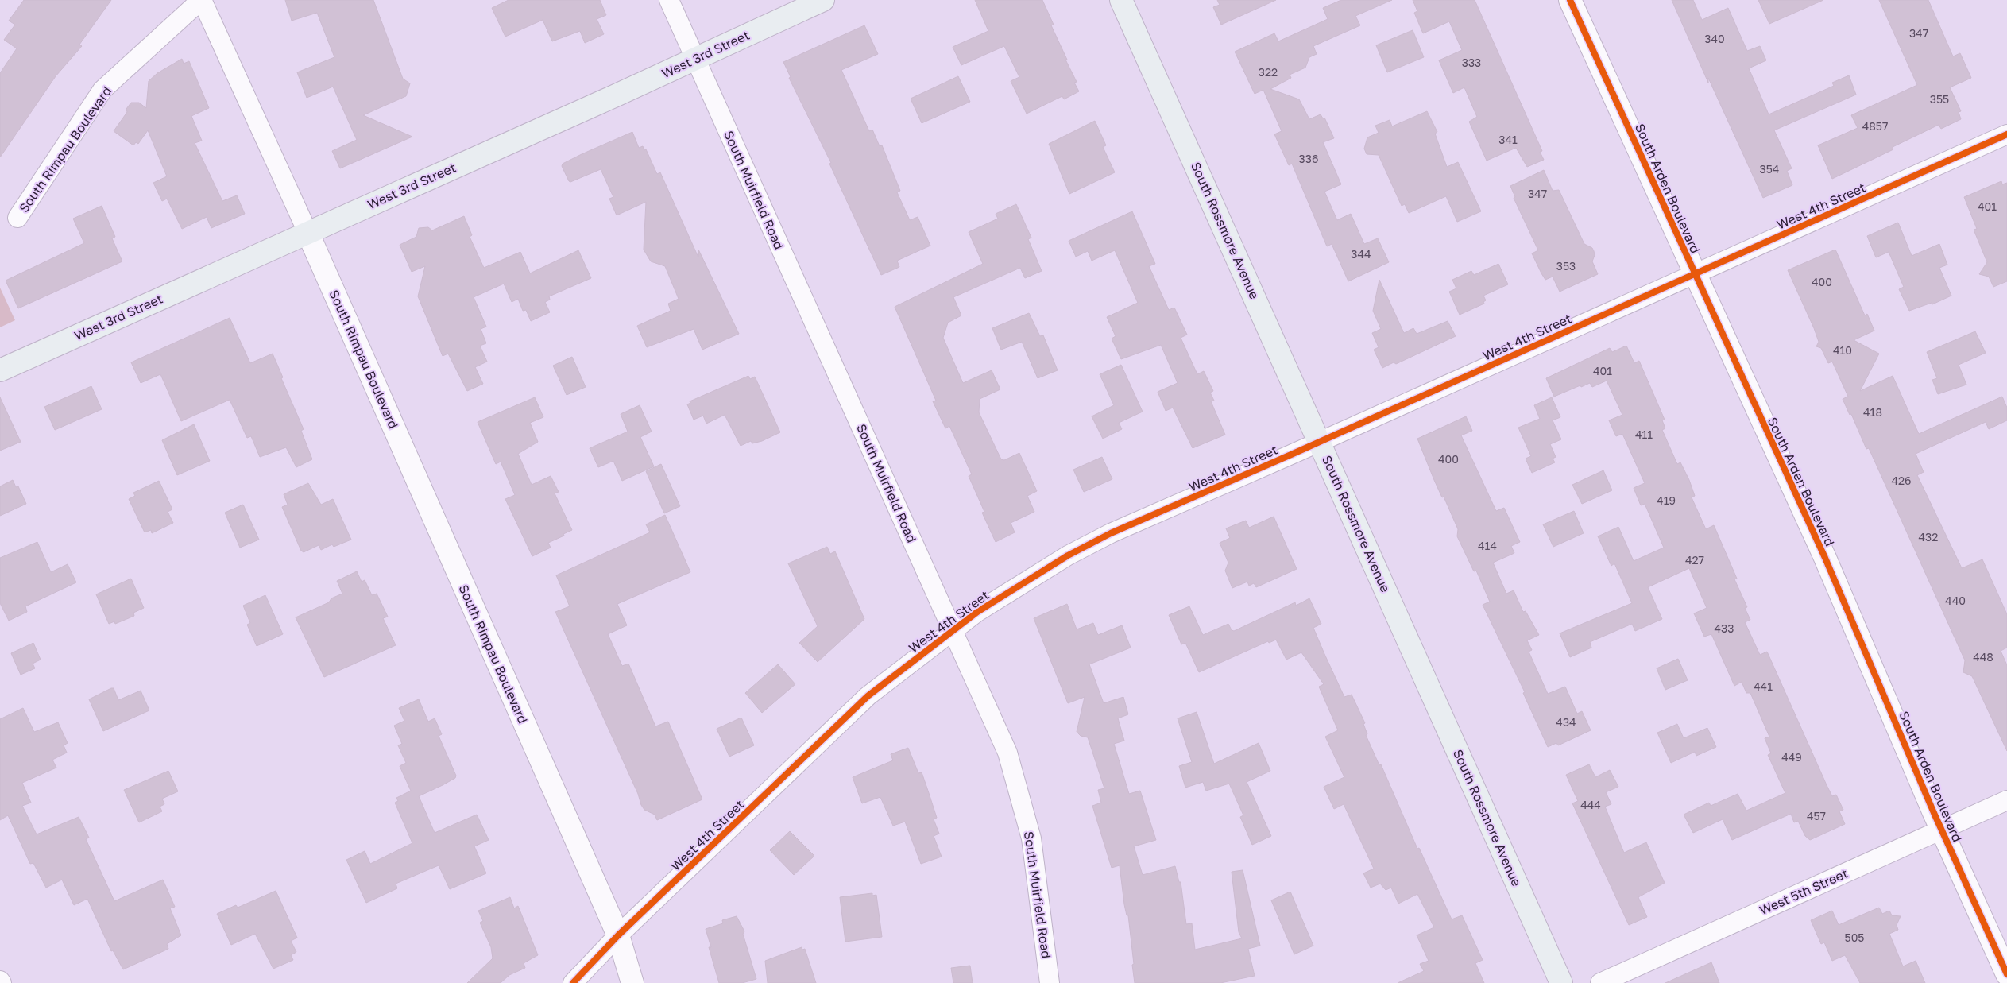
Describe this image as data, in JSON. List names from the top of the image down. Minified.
{"streets":{"main road":["West 3rd Street","South Rossmore Avenue"],"street":["South Rimpau Boulevard","South Arden Boulevard","South Muirfield Road","West 4th Street","West 5th Street"]},"crossings":[["West 3rd Street","South Rimpau Boulevard"],["West 3rd Street","South Muirfield Road"],["South Rimpau Boulevard","West 4th Street"],["South Arden Boulevard","West 4th Street"],["South Arden Boulevard","West 5th Street"],["South Muirfield Road","West 4th Street"],["West 4th Street","South Rossmore Avenue"]],"house_numbers":["347","340","333","322","355","4857","341","336","354","347","401","344","353","400","410","401","418","411","400","426","419","432","414","427","440","433","448","441","434","449","444","457","505"]}
